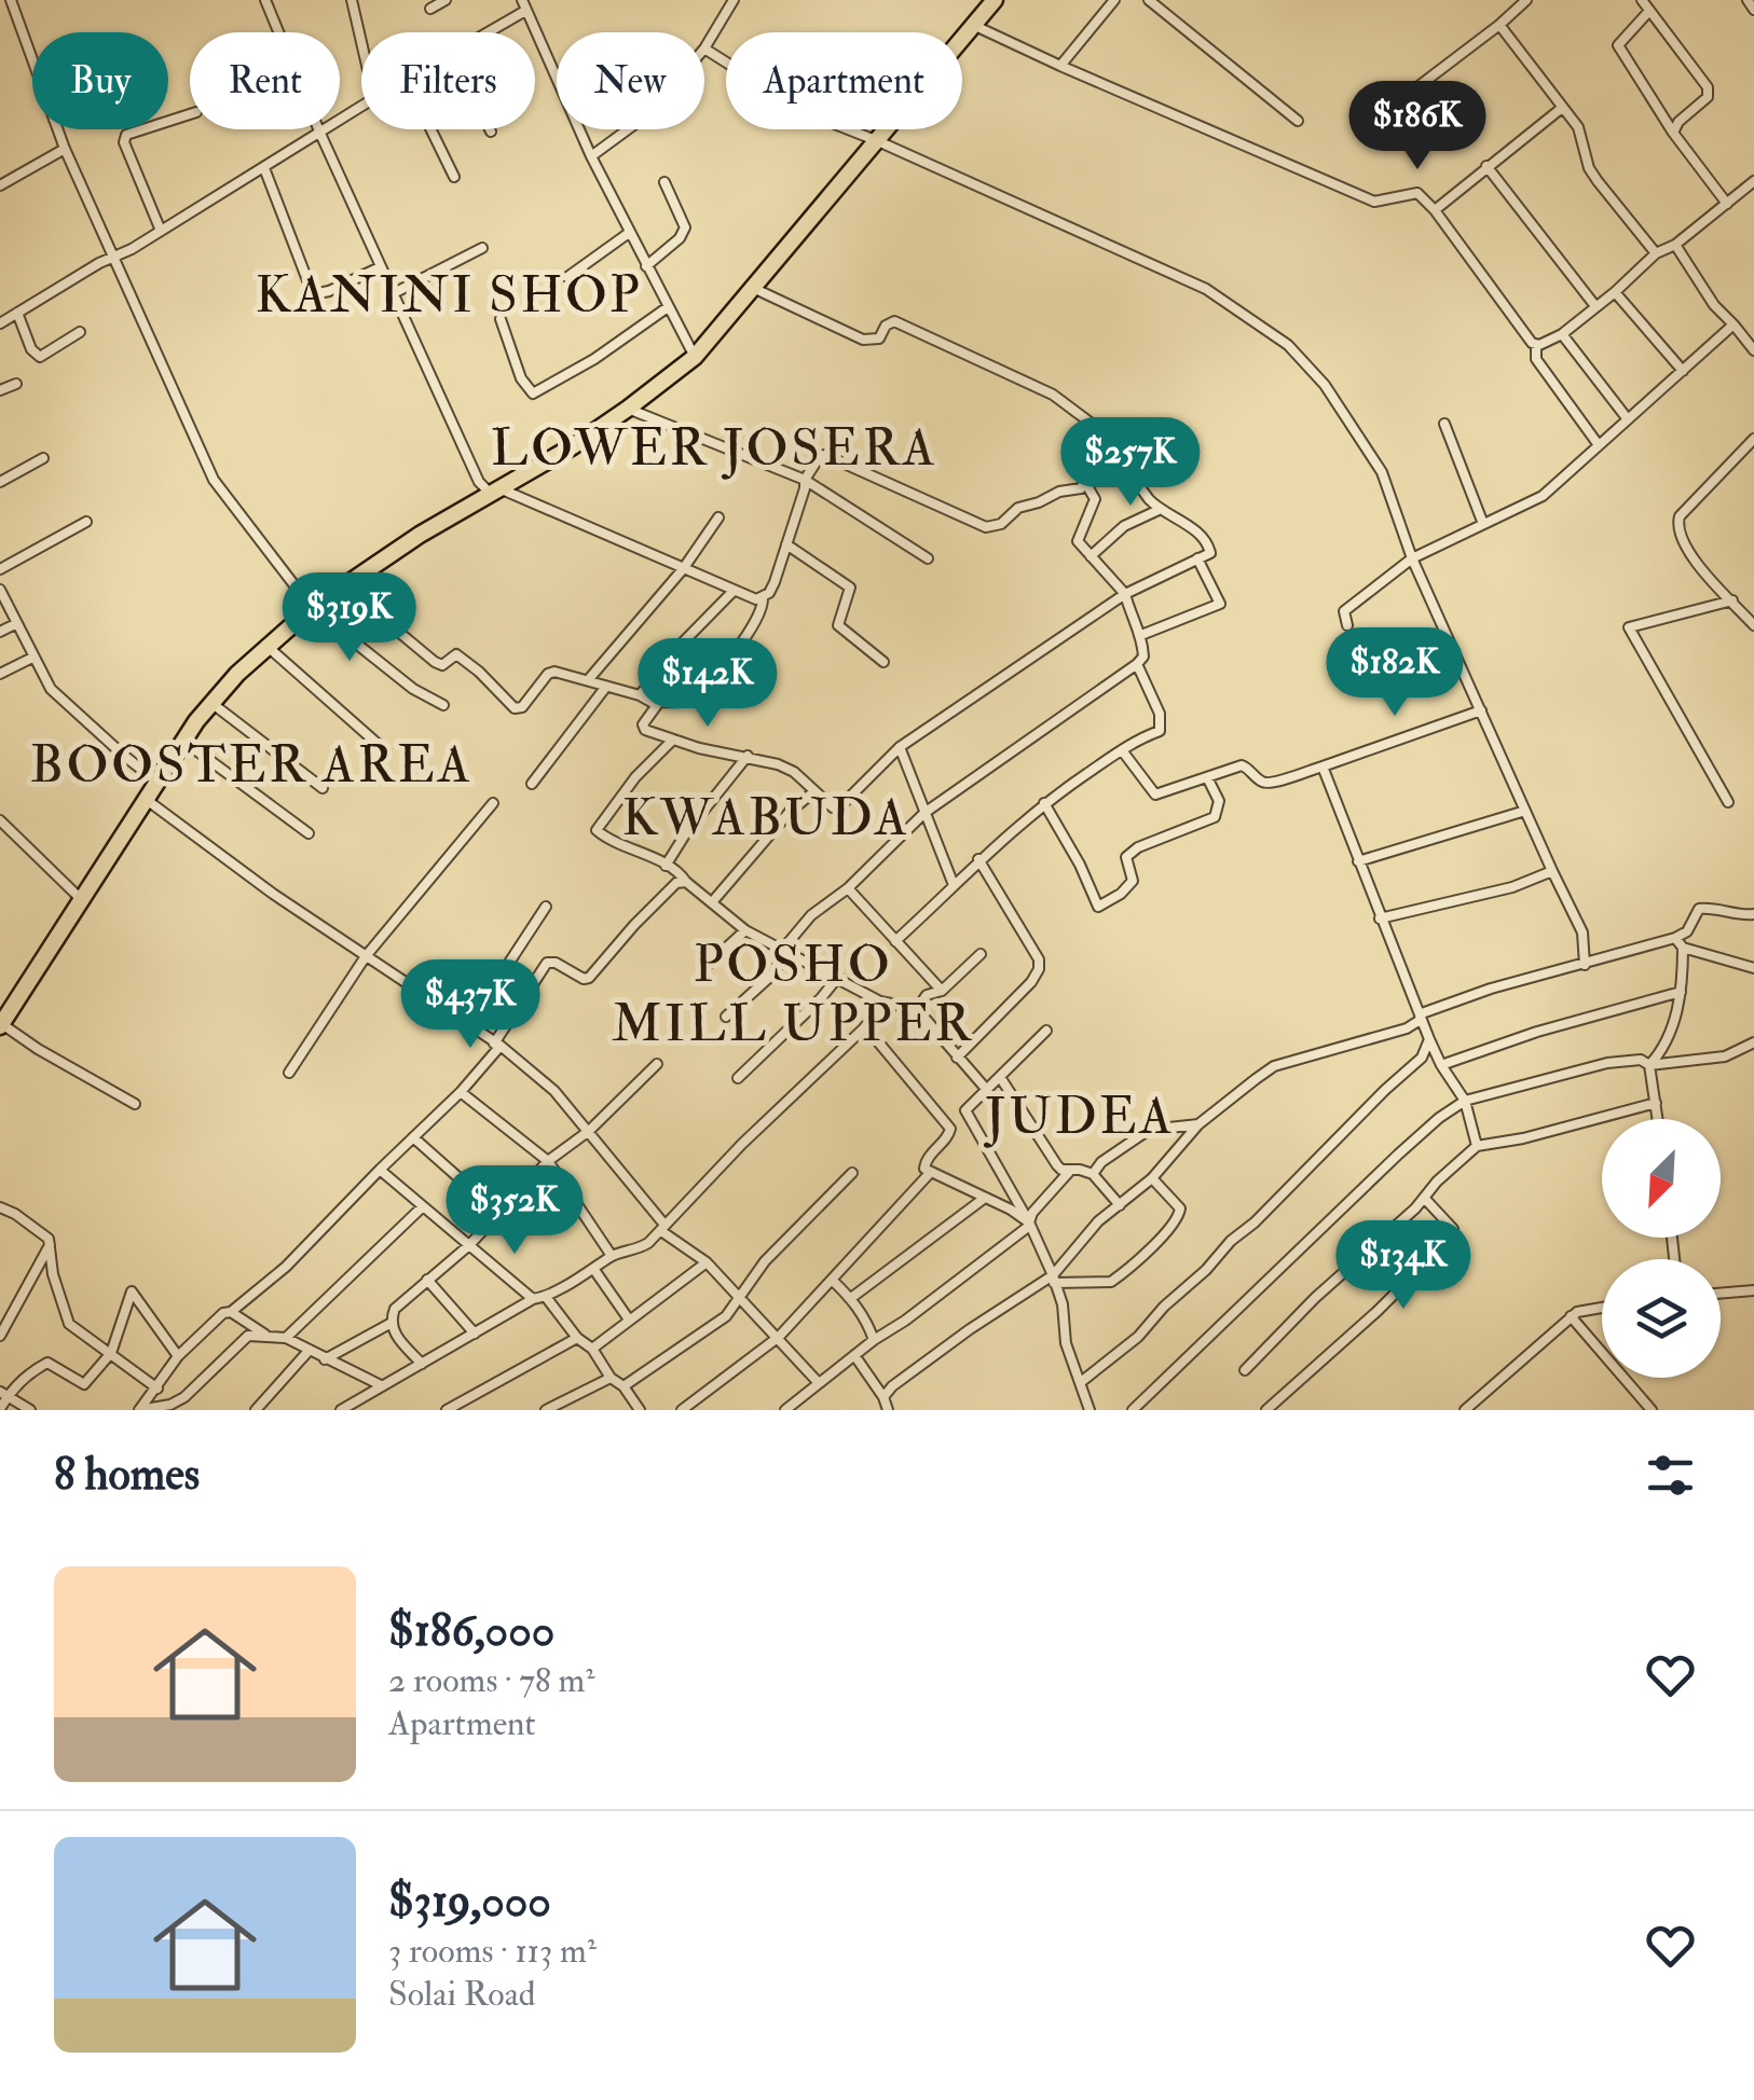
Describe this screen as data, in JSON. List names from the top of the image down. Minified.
{"districts":["KANINI SHOP","LOWER JOSERA","BOOSTER AREA","KWABUDA","POSHO MILL UPPER","JUDEA"],"north":"bottom left","page":{"chip":["Buy","Rent","Filters","New","Apartment"],"price":["$186K","$257K","$319K","$182K","$142K","$437K","$352K","$134K"],"heading":"8 homes","list":[{"name":"$186,000","note":"2 rooms · 78 m² · Apartment"},{"name":"$319,000","note":"3 rooms · 113 m² · Solai Road"}]}}
